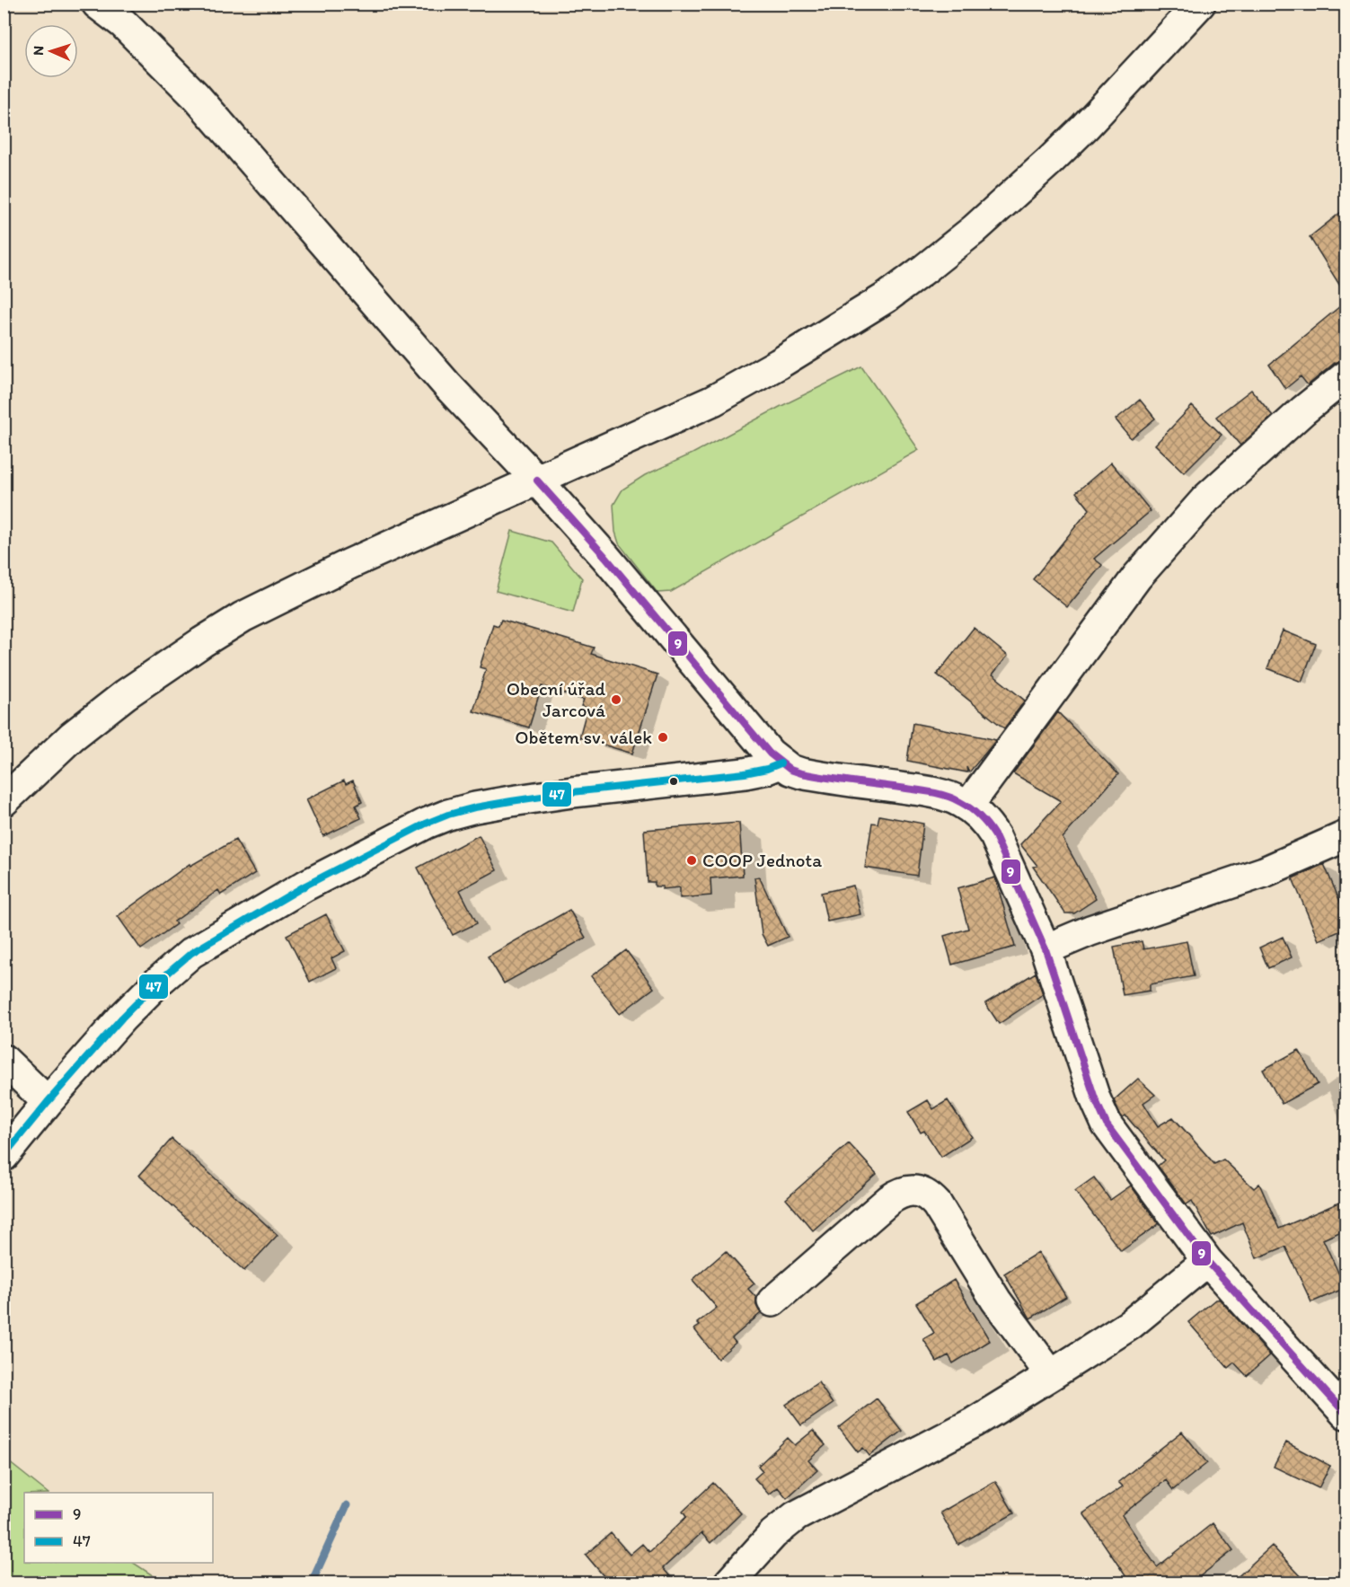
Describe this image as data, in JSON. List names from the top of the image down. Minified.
{"places":["Obecní úřad Jarcová","Obětem sv. válek","COOP Jednota"],"lines":["transit line 9","transit line 47"],"legend":["9","47"],"north":"left"}
